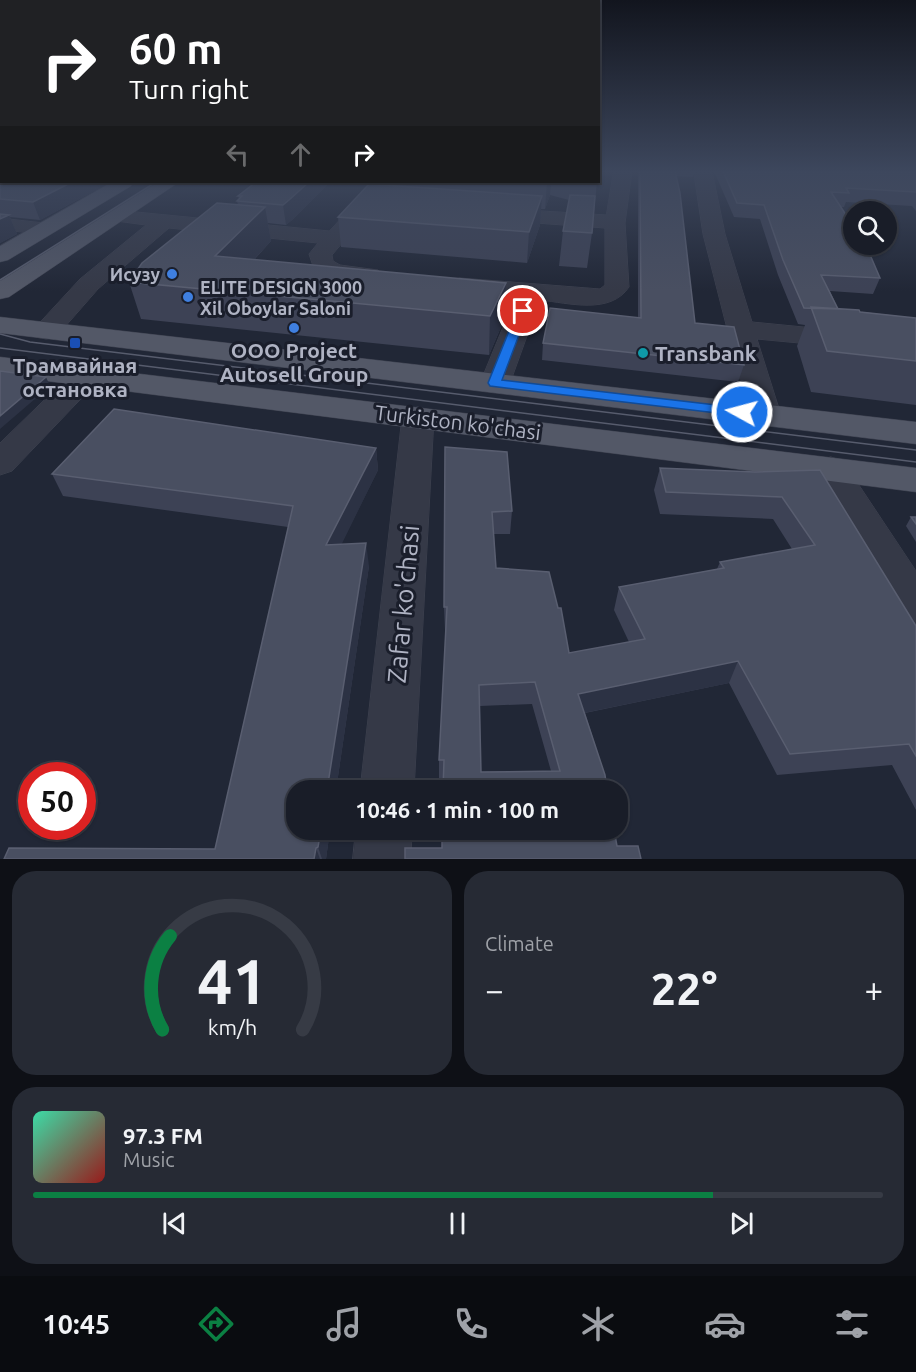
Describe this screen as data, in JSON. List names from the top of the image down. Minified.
{"streets":{"main road":["Turkiston ko'chasi"],"street":["Zafar ko'chasi"]},"crossings":[["Turkiston ko'chasi","Zafar ko'chasi"]],"places":{"other":["Исузу","ELITE DESIGN 3000 Xil Oboylar Saloni","OOO Project Autosell Group","Transbank"],"transit":["Трамвайная остановка"]},"page":{"turn":["60 m","Turn right"],"limit":"50","trip":"10:46 · 1 min · 100 m","tile":"Climate","heat":["−","22°","+"],"song":["97.3 FM","Music"],"tabs":"10:45","gauge":["41","km/h"]}}
